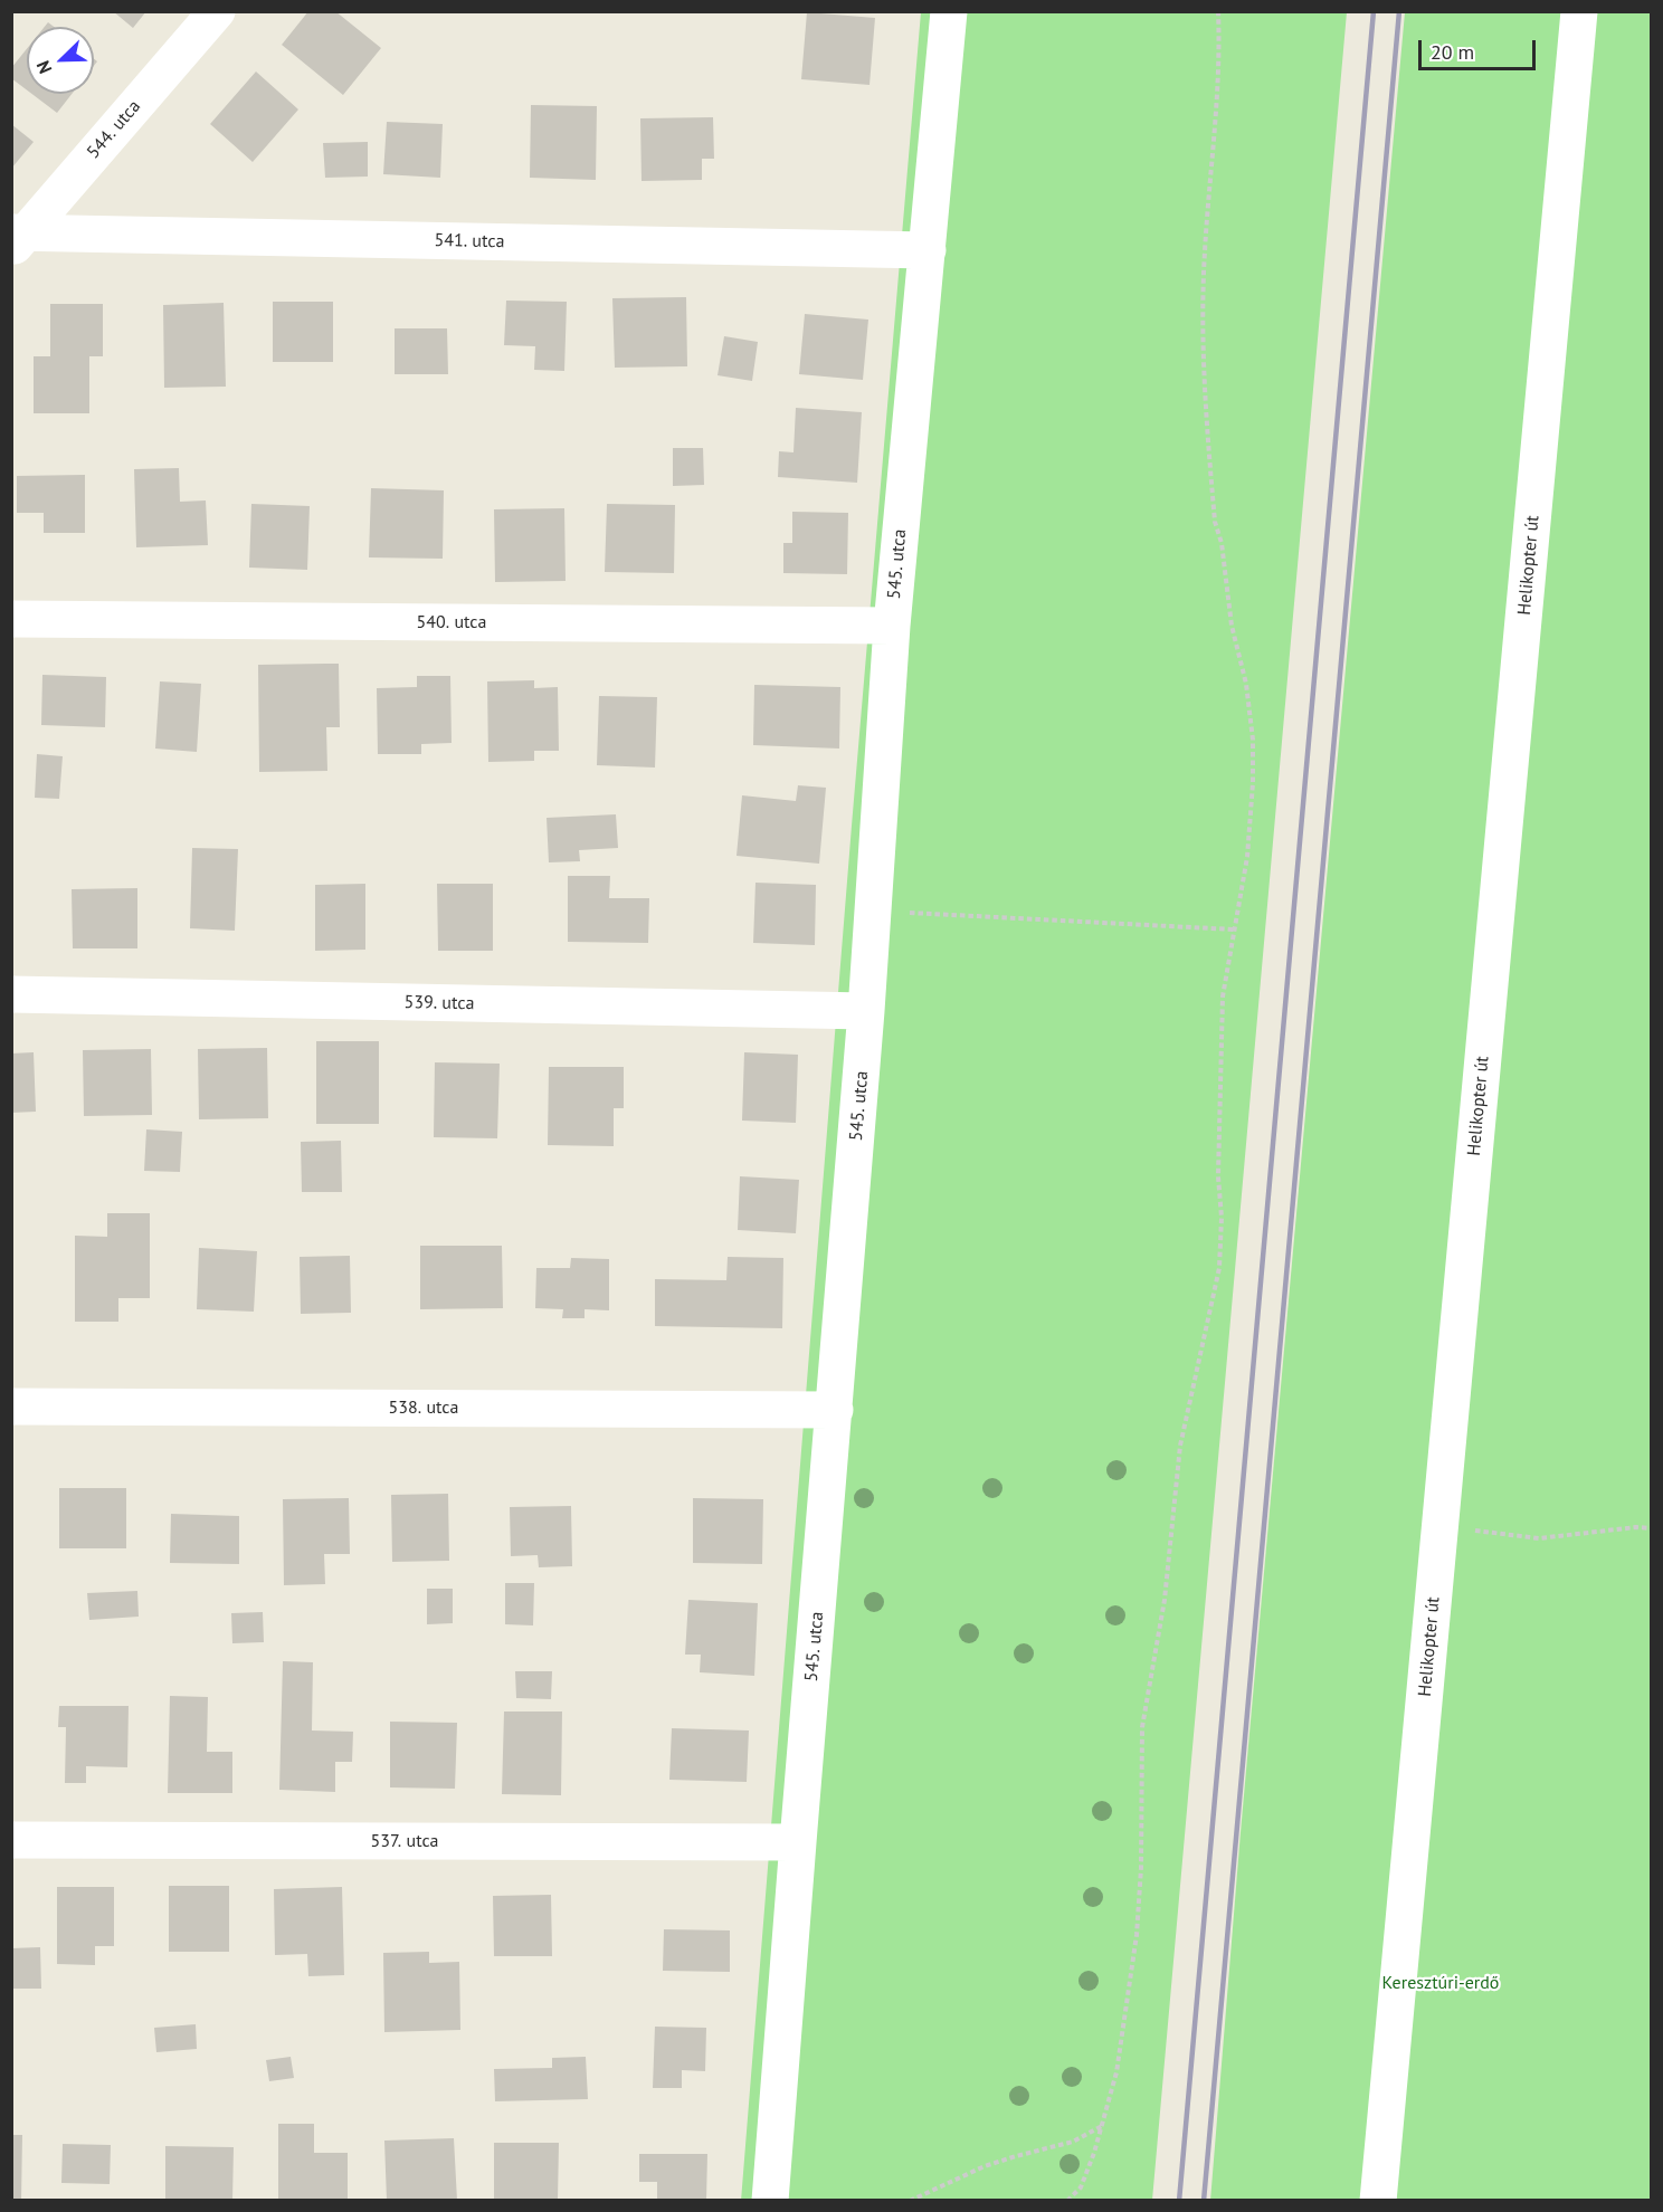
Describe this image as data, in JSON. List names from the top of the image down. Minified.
{"streets":{"street":["544. utca","541. utca","545. utca","Helikopter út","540. utca","539. utca","538. utca","537. utca"]},"crossings":[["544. utca","541. utca"],["541. utca","545. utca"],["545. utca","540. utca"],["545. utca","539. utca"],["545. utca","538. utca"],["545. utca","537. utca"]],"parks":["Keresztúri-erdő"],"scale_bar":"20 m","north":"bottom left"}
